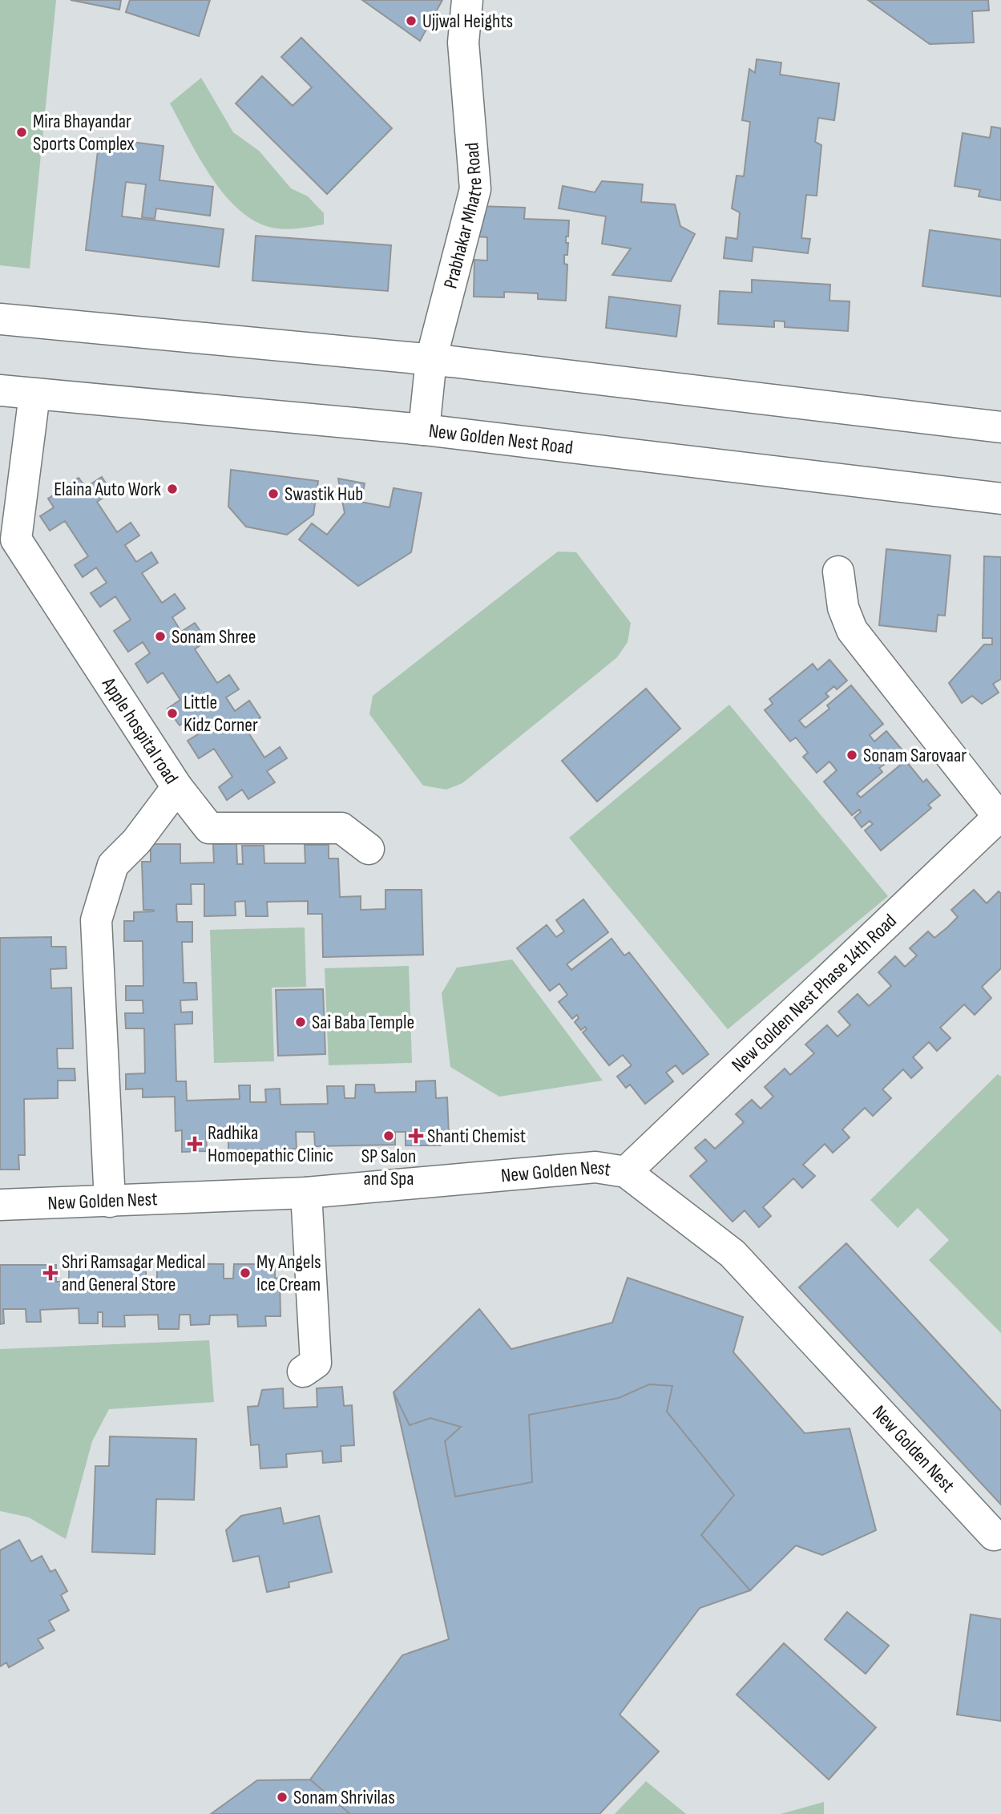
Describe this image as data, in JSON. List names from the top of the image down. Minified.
{"streets":{"street":["Prabhakar Mhatre Road","New Golden Nest Road","Apple hospital road","New Golden Nest Phase 14th Road","New Golden Nest"]},"crossings":[["Prabhakar Mhatre Road","New Golden Nest Road"],["New Golden Nest Road","Apple hospital road"],["Apple hospital road","New Golden Nest"],["New Golden Nest Phase 14th Road","New Golden Nest"]],"places":{"other":["Ujjwal Heights","Mira Bhayandar Sports Complex","Elaina Auto Work","Swastik Hub","Sonam Shree","Little Kidz Corner","Sonam Sarovaar","Sai Baba Temple","SP Salon and Spa","My Angels Ice Cream","Sonam Shrivilas"],"health":["Shanti Chemist","Radhika Homoepathic Clinic","Shri Ramsagar Medical and General Store"]}}
